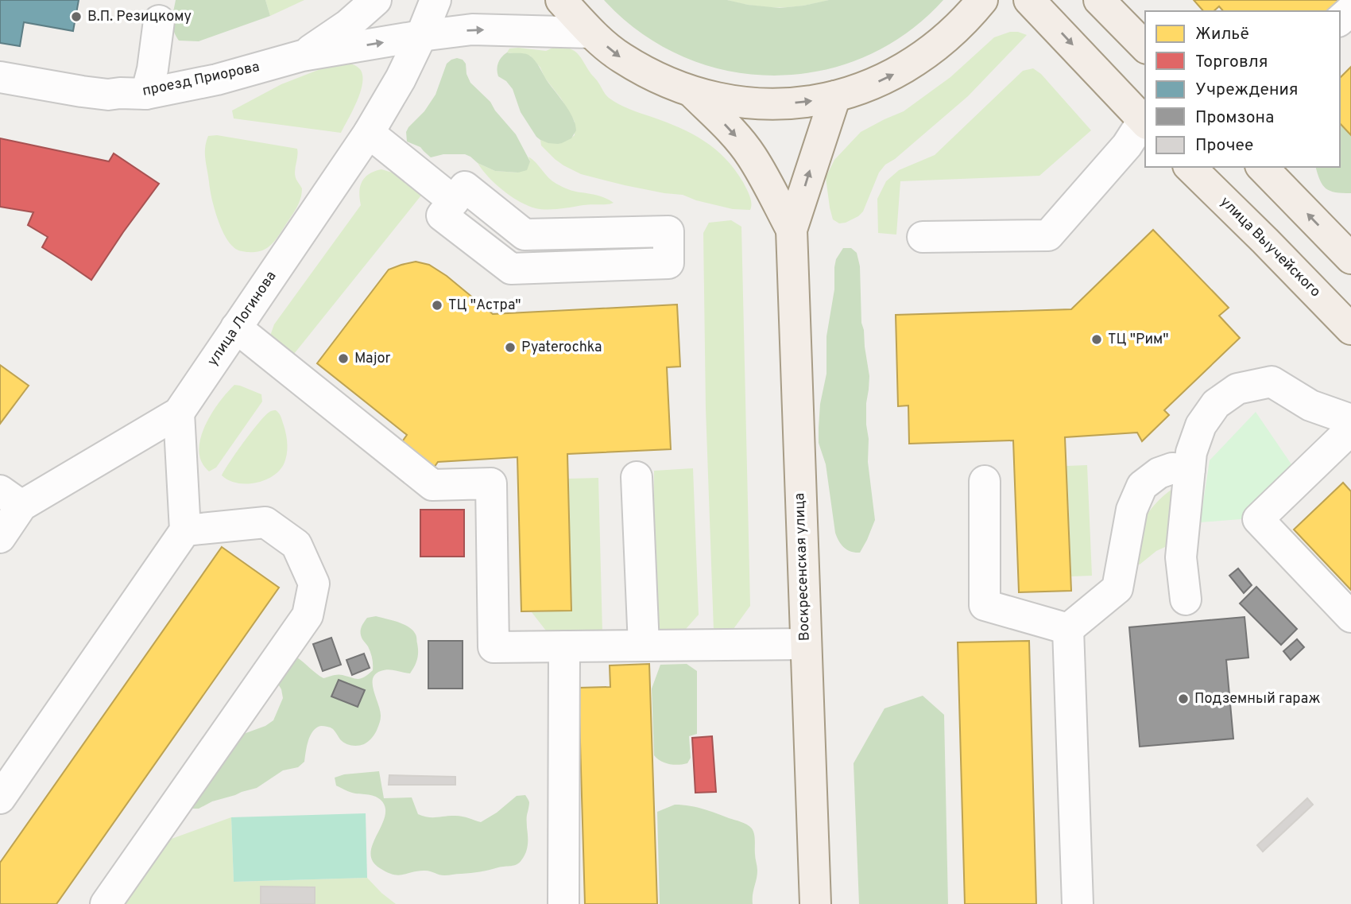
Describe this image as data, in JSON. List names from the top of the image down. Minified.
{"streets":{"main road":["улица Выучейского","Воскресенская улица"],"street":["проезд Приорова","улица Логинова"]},"places":["В.П. Резицкому","ТЦ \"Астра\"","ТЦ \"Рим\"","Pyaterochka","Major","Подземный гараж"],"legend":["Жильё","Торговля","Учреждения","Промзона","Прочее"]}
